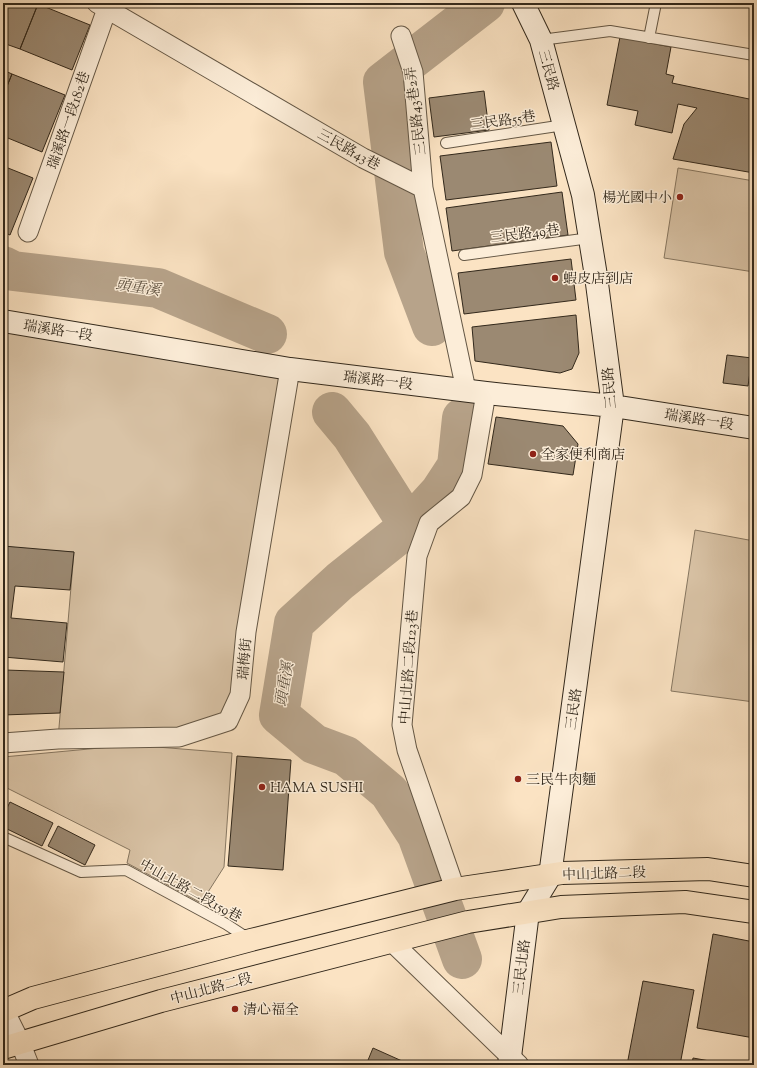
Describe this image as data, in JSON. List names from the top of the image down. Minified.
{"streets":{"main road":["中山北路二段"],"street":["三民路","三民路43巷2弄","瑞溪路一段182巷","三民路43巷","瑞溪路一段","瑞梅街","中山北路二段123巷","三民北路"],"lane":["三民路55巷","三民路49巷","中山北路二段159巷"]},"crossings":[["三民路","三民路55巷"],["三民路","三民路49巷"],["三民路","瑞溪路一段"],["三民路","中山北路二段"],["三民路","三民北路"],["三民路43巷2弄","三民路43巷"],["瑞溪路一段182巷","三民路43巷"],["瑞溪路一段","瑞梅街"],["瑞溪路一段","中山北路二段123巷"],["中山北路二段123巷","中山北路二段"],["中山北路二段","中山北路二段159巷"],["中山北路二段","三民北路"]],"water":["頭重溪"],"places":["楊光國中小","蝦皮店到店","全家便利商店","三民牛肉麵","HAMA SUSHI","清心福全"]}
